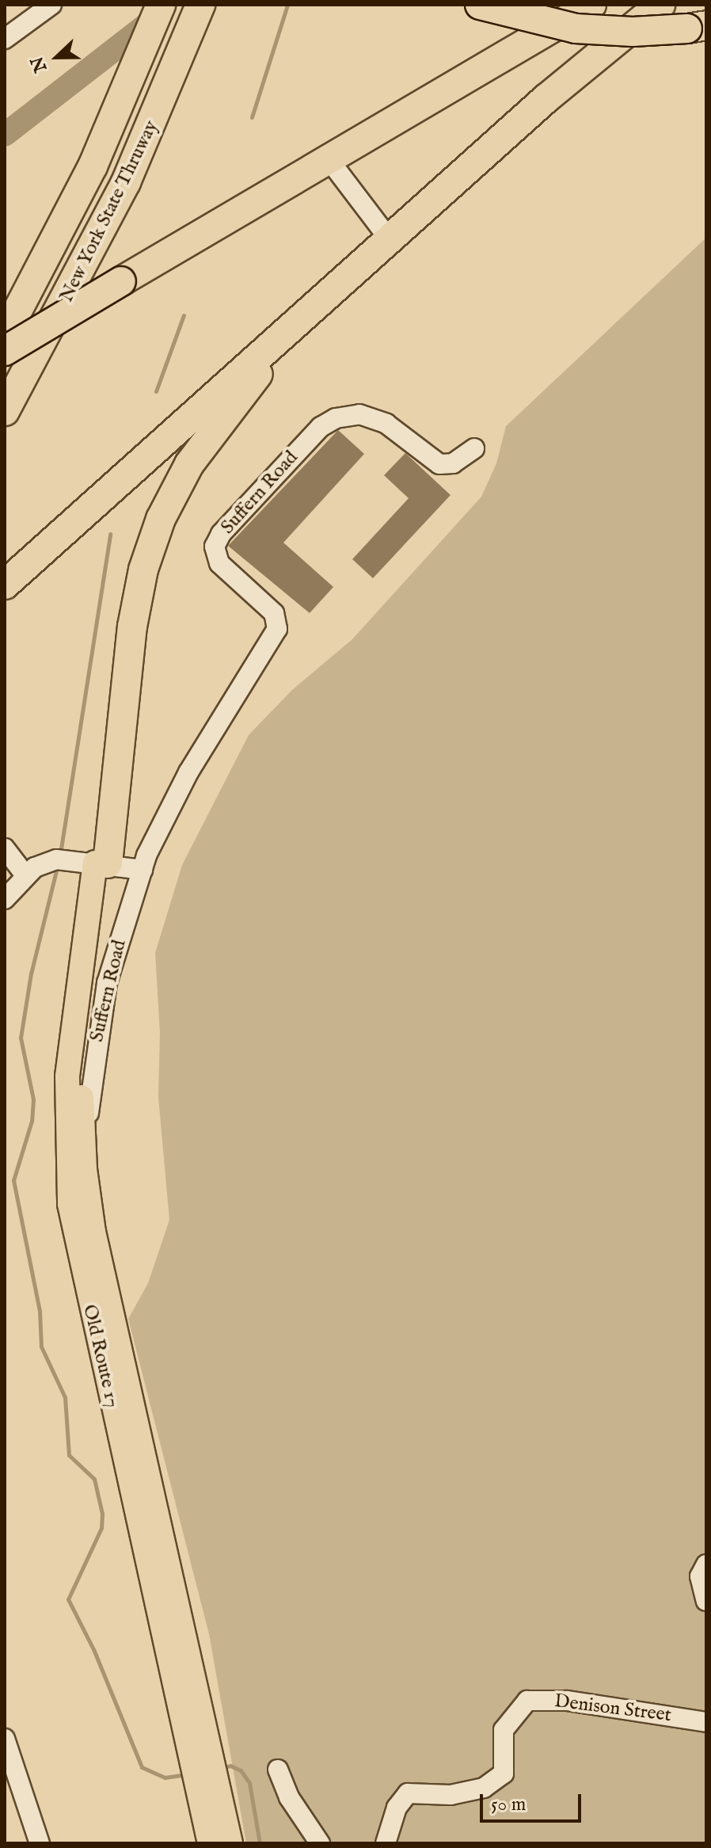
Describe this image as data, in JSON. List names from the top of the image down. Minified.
{"streets":{"highway":["New York State Thruway"],"main road":["Old Route 17"],"street":["Suffern Road","Denison Street"]},"crossings":[["Suffern Road","Old Route 17"]],"scale_bar":"50 m","north":"left"}
